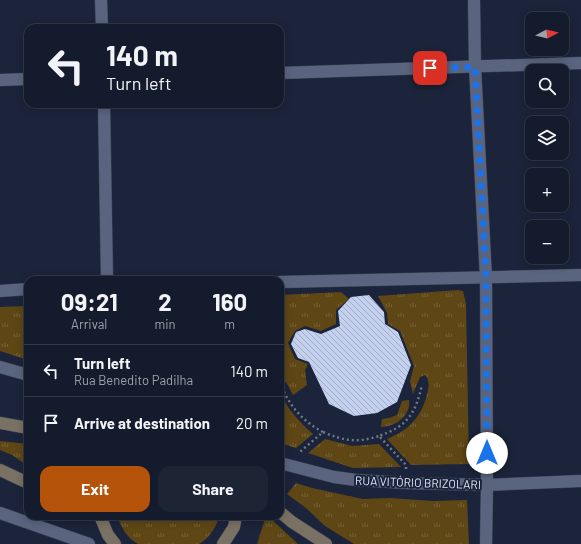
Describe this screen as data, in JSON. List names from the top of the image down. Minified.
{"streets":{"street":["RUA VITÓRIO BRIZOLARI"]},"north":"right","page":{"map_buttons":["+","−"],"turn":["140 m","Turn left"],"eta":["09:21","Arrival","2","min","160","m"],"list":[{"name":"Turn left","note":"Rua Benedito Padilha","value":"140 m"},{"name":"Arrive at destination","value":"20 m"}],"buttons":["Exit","Share"]}}
